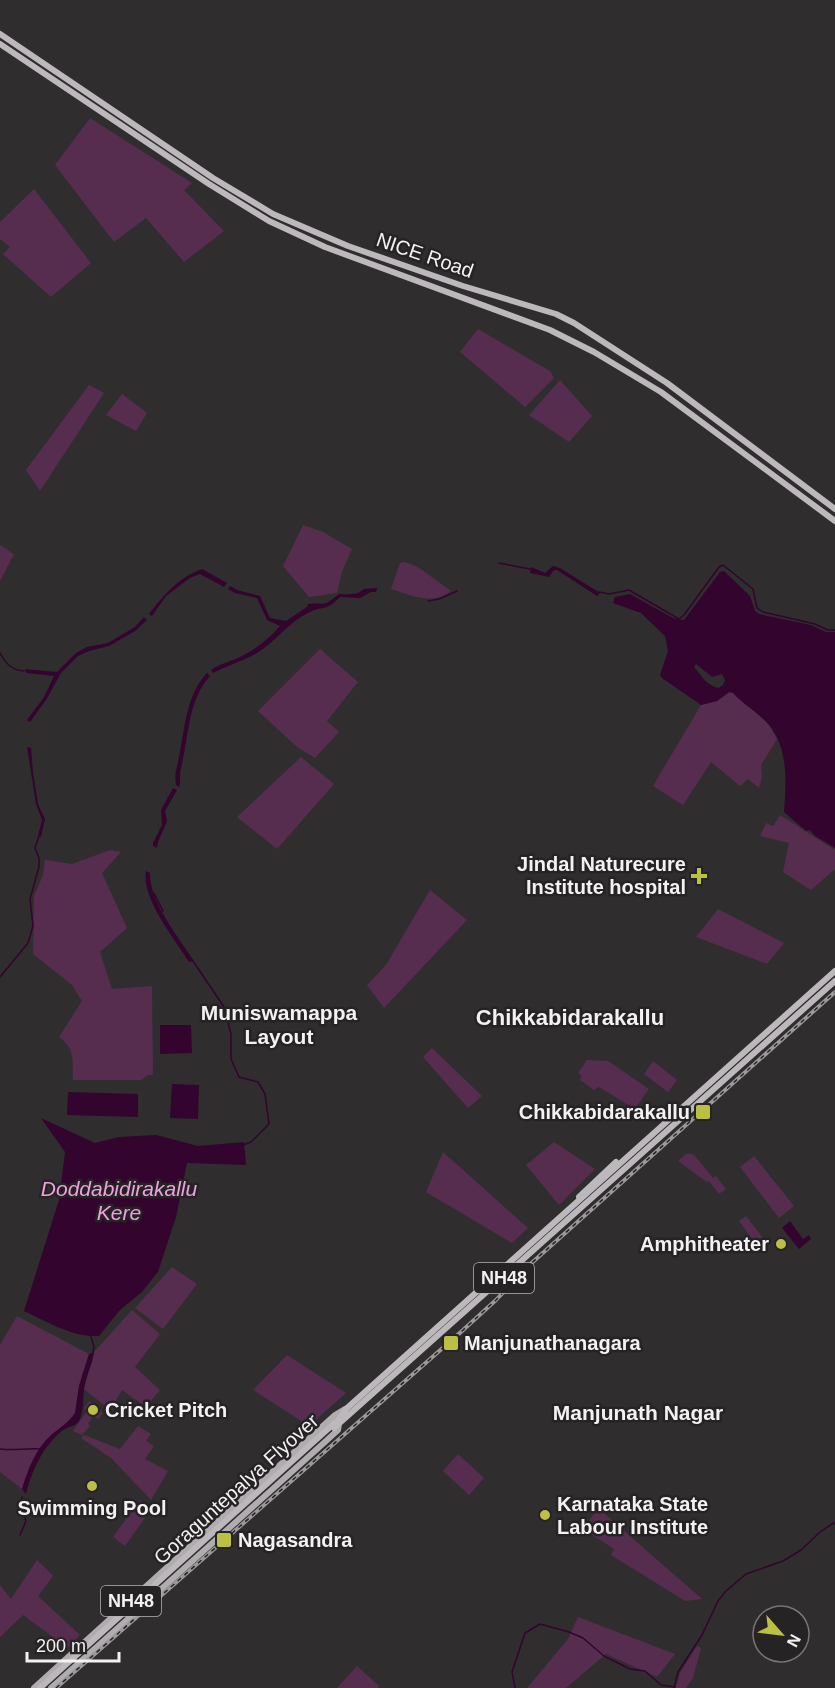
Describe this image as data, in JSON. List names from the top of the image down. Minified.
{"streets":{"highway":["NICE Road","NH48","Goraguntepalya Flyover"]},"crossings":[["NH48","Goraguntepalya Flyover"]],"districts":["Muniswamappa Layout","Chikkabidarakallu","Manjunath Nagar"],"water":["Doddabidirakallu Kere"],"places":{"health":["Jindal Naturecure Institute hospital"],"transit":["Chikkabidarakallu","Manjunathanagara","Nagasandra"],"other":["Amphitheater","Cricket Pitch","Swimming Pool","Karnataka State Labour Institute"]},"scale_bar":"200 m","north":"bottom right"}
